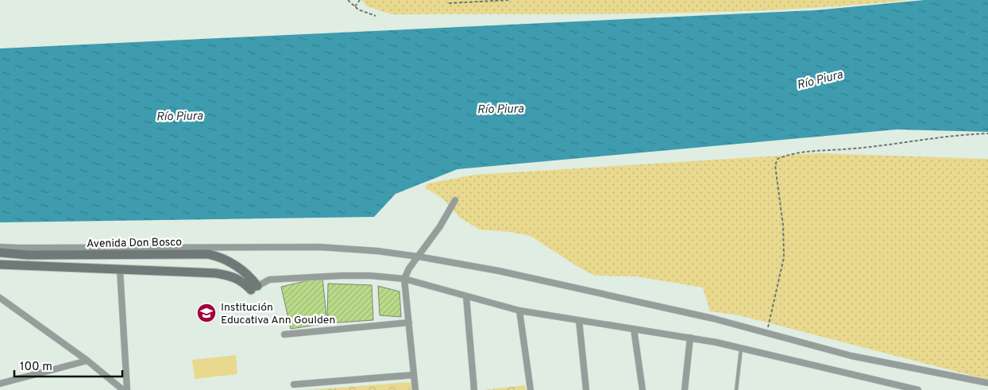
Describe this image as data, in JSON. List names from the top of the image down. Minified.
{"streets":{"main road":["Avenida Don Bosco"]},"water":["Río Piura"],"places":{"school or university":["Institución Educativa Ann Goulden"]},"scale_bar":"100 m"}
